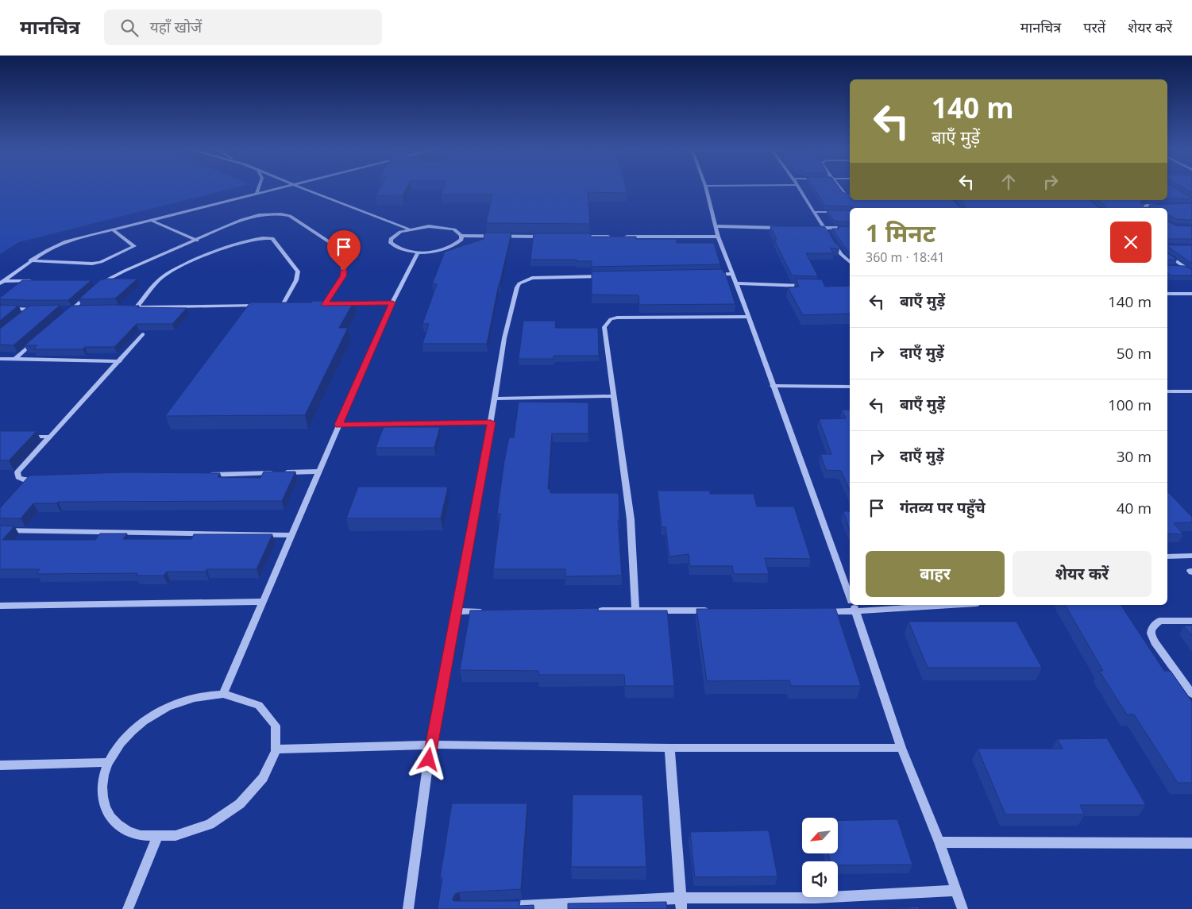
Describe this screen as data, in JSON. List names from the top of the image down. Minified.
{"north":"bottom left","page":{"header":"मानचित्र","search":"यहाँ खोजें","nav":["मानचित्र","परतें","शेयर करें"],"turn":["140 m","बाएँ मुड़ें"],"heading":["1 मिनट","360 m · 18:41"],"list":[{"name":"बाएँ मुड़ें","value":"140 m"},{"name":"दाएँ मुड़ें","value":"50 m"},{"name":"बाएँ मुड़ें","value":"100 m"},{"name":"दाएँ मुड़ें","value":"30 m"},{"name":"गंतव्य पर पहुँचे","value":"40 m"}],"buttons":["बाहर","शेयर करें"]}}
